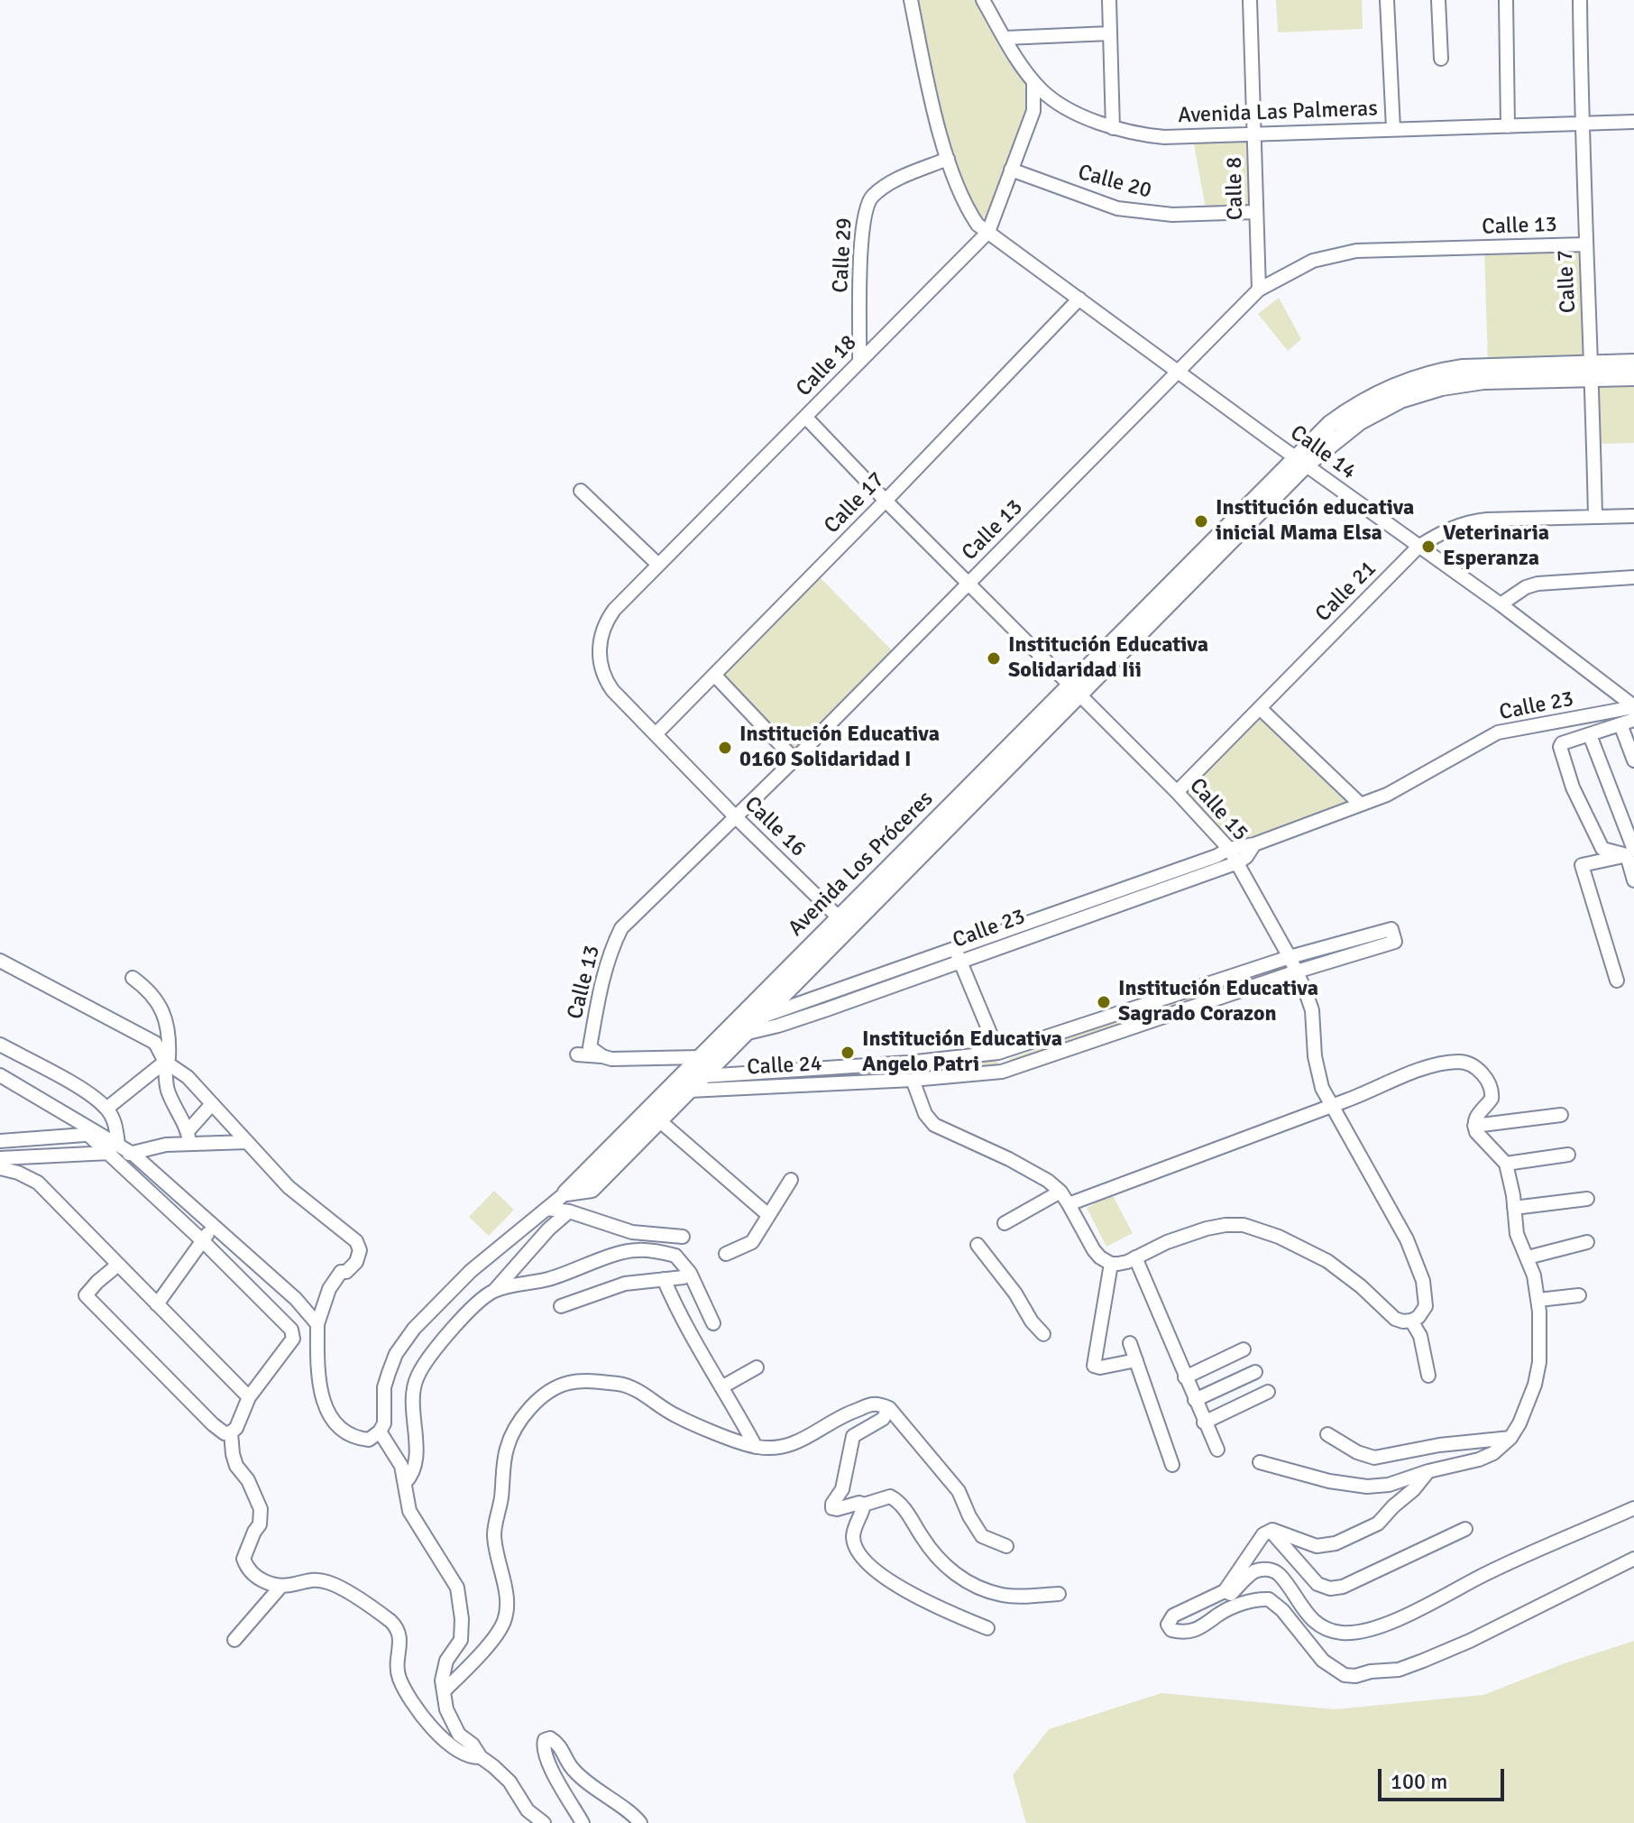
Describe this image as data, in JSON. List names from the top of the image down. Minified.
{"streets":{"main road":["Avenida Los Próceres"],"street":["Avenida Las Palmeras","Calle 20","Calle 8","Calle 13","Calle 29","Calle 7","Calle 18","Calle 14","Calle 17","Calle 21","Calle 23","Calle 15","Calle 16","Calle 24"]},"crossings":[["Avenida Las Palmeras","Calle 8"],["Avenida Las Palmeras","Calle 7"],["Avenida Las Palmeras","Calle 18"],["Calle 20","Calle 8"],["Calle 20","Calle 18"],["Calle 8","Calle 13"],["Calle 13","Calle 7"],["Calle 13","Calle 14"],["Calle 13","Calle 15"],["Calle 13","Calle 16"],["Calle 13","Calle 24"],["Calle 29","Calle 18"],["Calle 29","Calle 14"],["Calle 7","Calle 21"],["Calle 7","Avenida Los Próceres"],["Calle 18","Calle 14"],["Calle 18","Calle 15"],["Calle 18","Calle 16"],["Calle 14","Calle 17"],["Calle 14","Calle 21"],["Calle 14","Calle 23"],["Calle 14","Avenida Los Próceres"],["Calle 17","Calle 15"],["Calle 17","Calle 16"],["Calle 21","Calle 15"],["Calle 23","Calle 15"],["Calle 23","Avenida Los Próceres"],["Calle 15","Avenida Los Próceres"],["Calle 15","Calle 24"],["Calle 16","Avenida Los Próceres"],["Avenida Los Próceres","Calle 24"]],"places":["Institución educativa inicial Mama Elsa","Veterinaria Esperanza","Institución Educativa Solidaridad Iii","Institución Educativa 0160 Solidaridad I","Institución Educativa Sagrado Corazon","Institución Educativa Angelo Patri"],"scale_bar":"100 m"}
